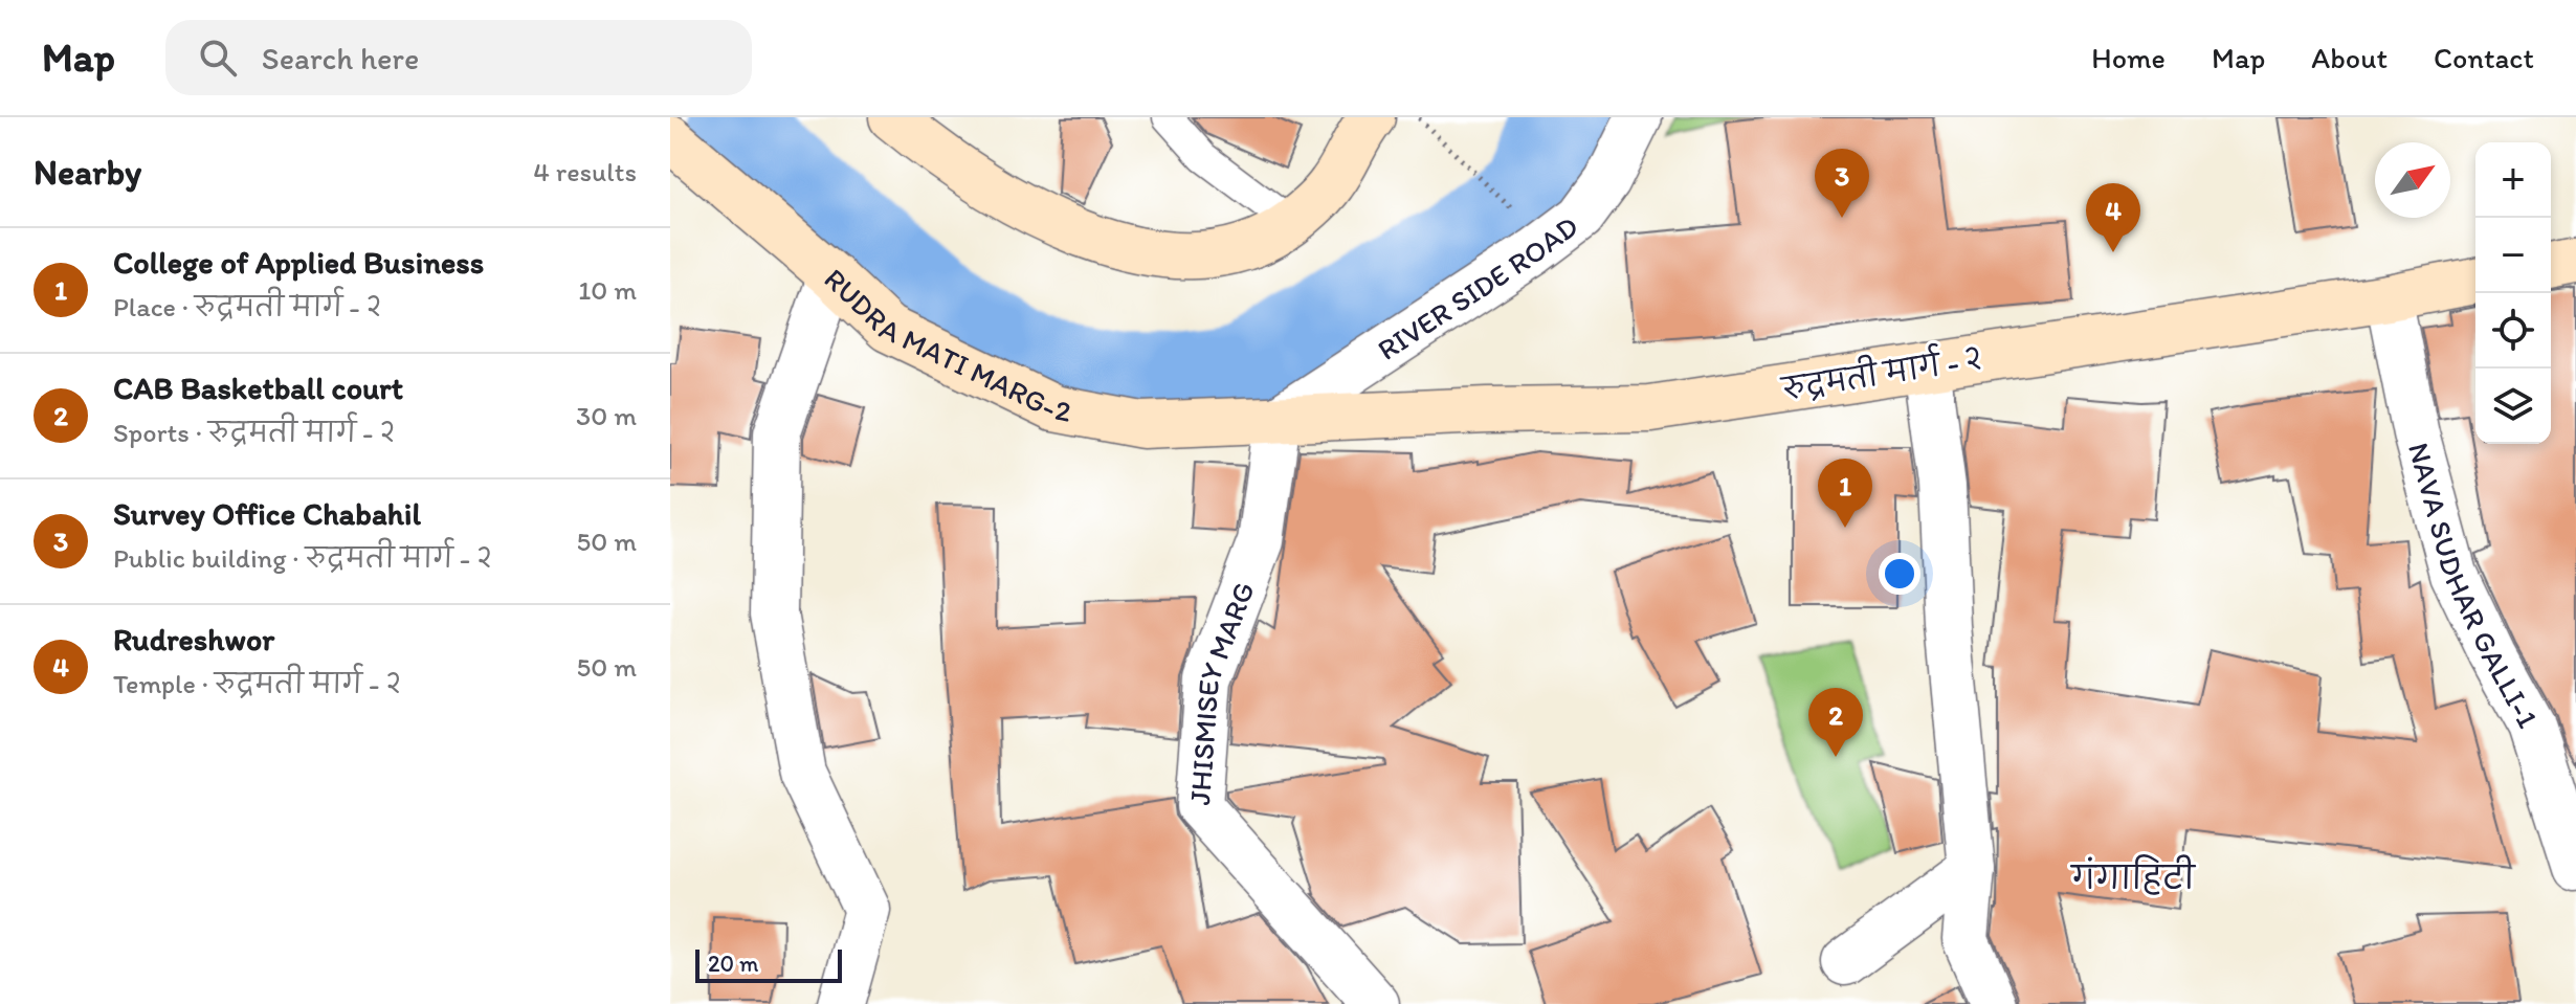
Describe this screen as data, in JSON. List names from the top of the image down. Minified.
{"streets":{"street":["RIVER SIDE ROAD","RUDRA MATI MARG-2","रुद्रमती मार्ग ‍- २","NAVA SUDHAR GALLI-1","JHISMISEY MARG"]},"crossings":[["RIVER SIDE ROAD","RUDRA MATI MARG-2"],["RIVER SIDE ROAD","रुद्रमती मार्ग ‍- २"],["RIVER SIDE ROAD","JHISMISEY MARG"],["RUDRA MATI MARG-2","रुद्रमती मार्ग ‍- २"],["RUDRA MATI MARG-2","JHISMISEY MARG"],["रुद्रमती मार्ग ‍- २","NAVA SUDHAR GALLI-1"],["रुद्रमती मार्ग ‍- २","JHISMISEY MARG"]],"districts":["गंगाहिटी"],"scale_bar":"20 m","north":"top right","page":{"header":"Map","search":"Search here","nav":["Home","Map","About","Contact"],"heading":["Nearby","4 results"],"map_buttons":["+","−"],"pins":["3","4","1","2"],"list":[{"mark":"1","name":"College of Applied Business","note":"Place · रुद्रमती मार्ग ‍- २","value":"10 m"},{"mark":"2","name":"CAB Basketball court","note":"Sports · रुद्रमती मार्ग ‍- २","value":"30 m"},{"mark":"3","name":"Survey Office Chabahil","note":"Public building · रुद्रमती मार्ग ‍- २","value":"50 m"},{"mark":"4","name":"Rudreshwor","note":"Temple · रुद्रमती मार्ग ‍- २","value":"50 m"}],"scale":"20 m"}}
